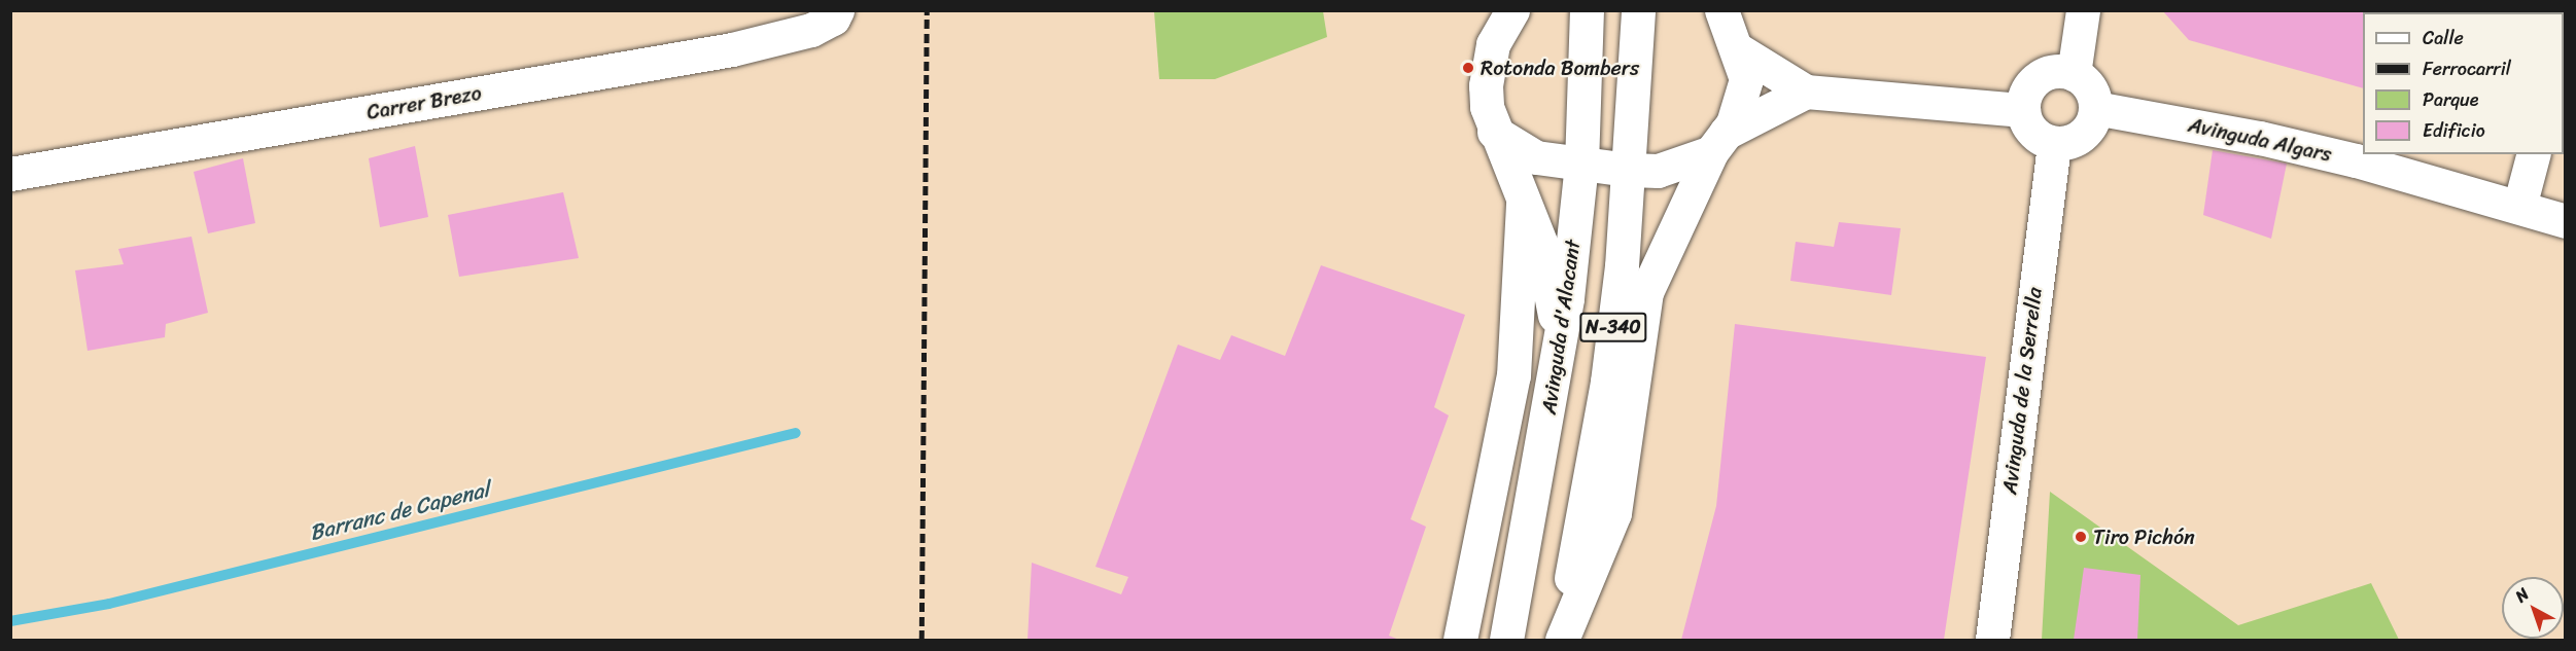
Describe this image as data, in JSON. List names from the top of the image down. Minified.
{"streets":{"street":["Carrer Brezo","Avinguda Algars","Avinguda d'Alacant","N-340","Avinguda de la Serrella"]},"crossings":[["Avinguda Algars","Avinguda de la Serrella"]],"water":["Barranc de Capenal"],"places":["Rotonda Bombers","Tiro Pichón"],"legend":["Calle","Ferrocarril","Parque","Edificio"],"north":"top left"}
